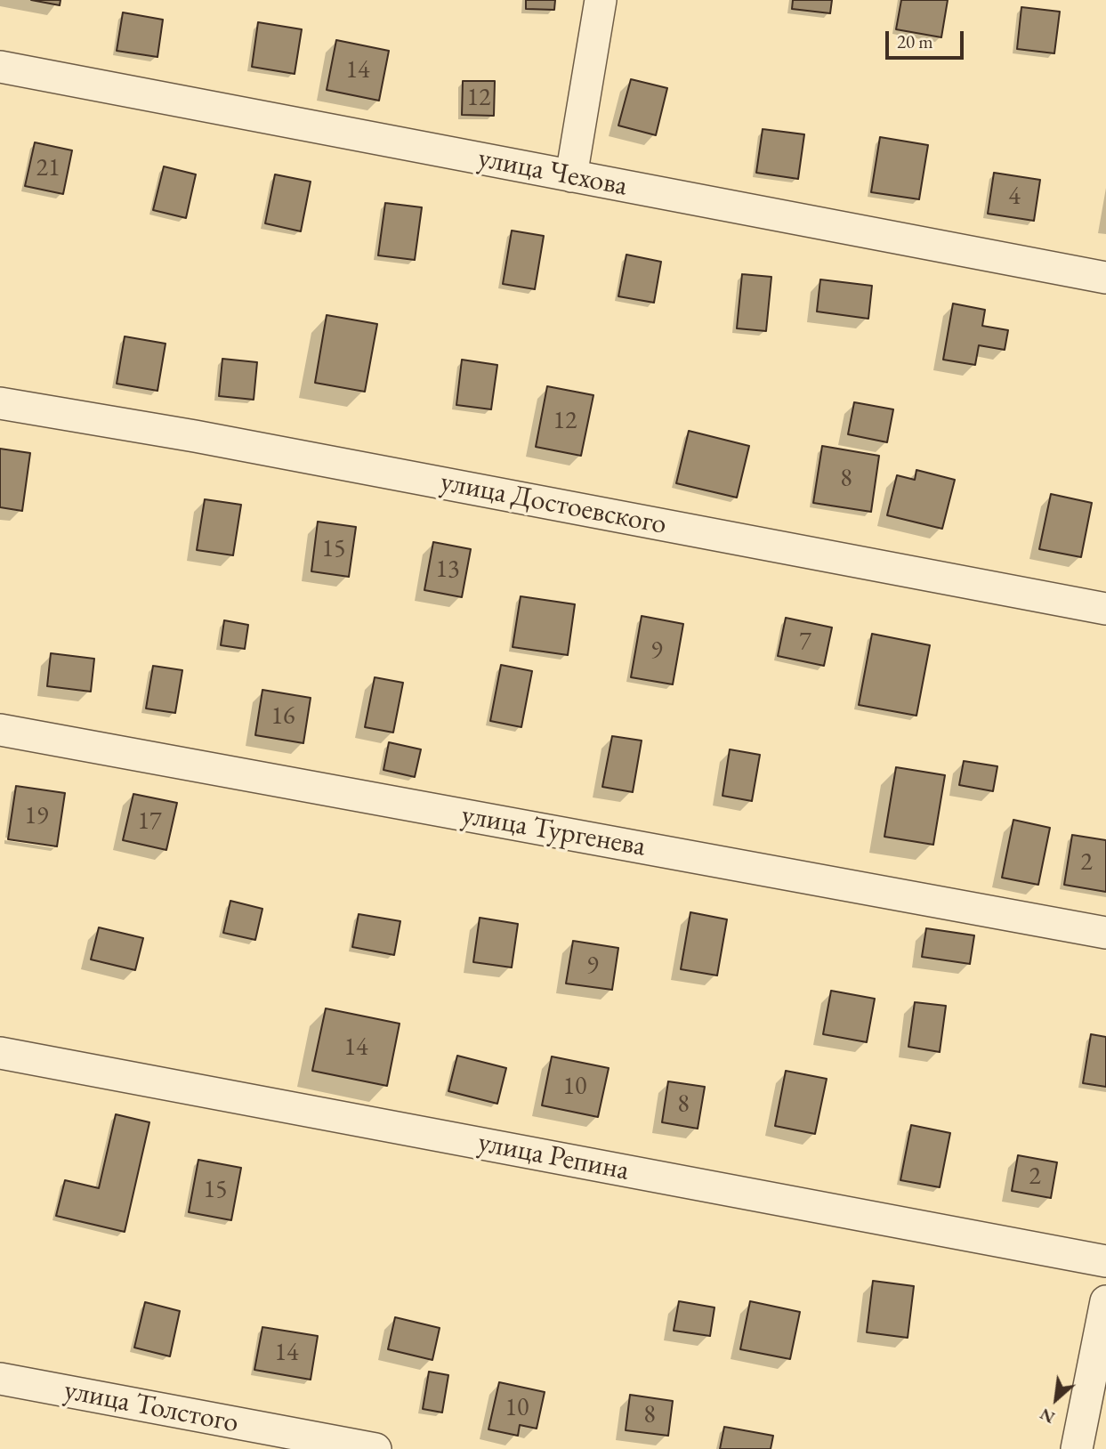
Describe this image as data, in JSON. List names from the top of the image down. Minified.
{"streets":{"street":["улица Чехова","улица Достоевского","улица Тургенева","улица Репина","улица Толстого"]},"house_numbers":["14","12","21","4","12","8","15","13","7","9","16","19","17","2","9","14","10","8","2","15","14","10","8"],"scale_bar":"20 m","north":"bottom left"}
